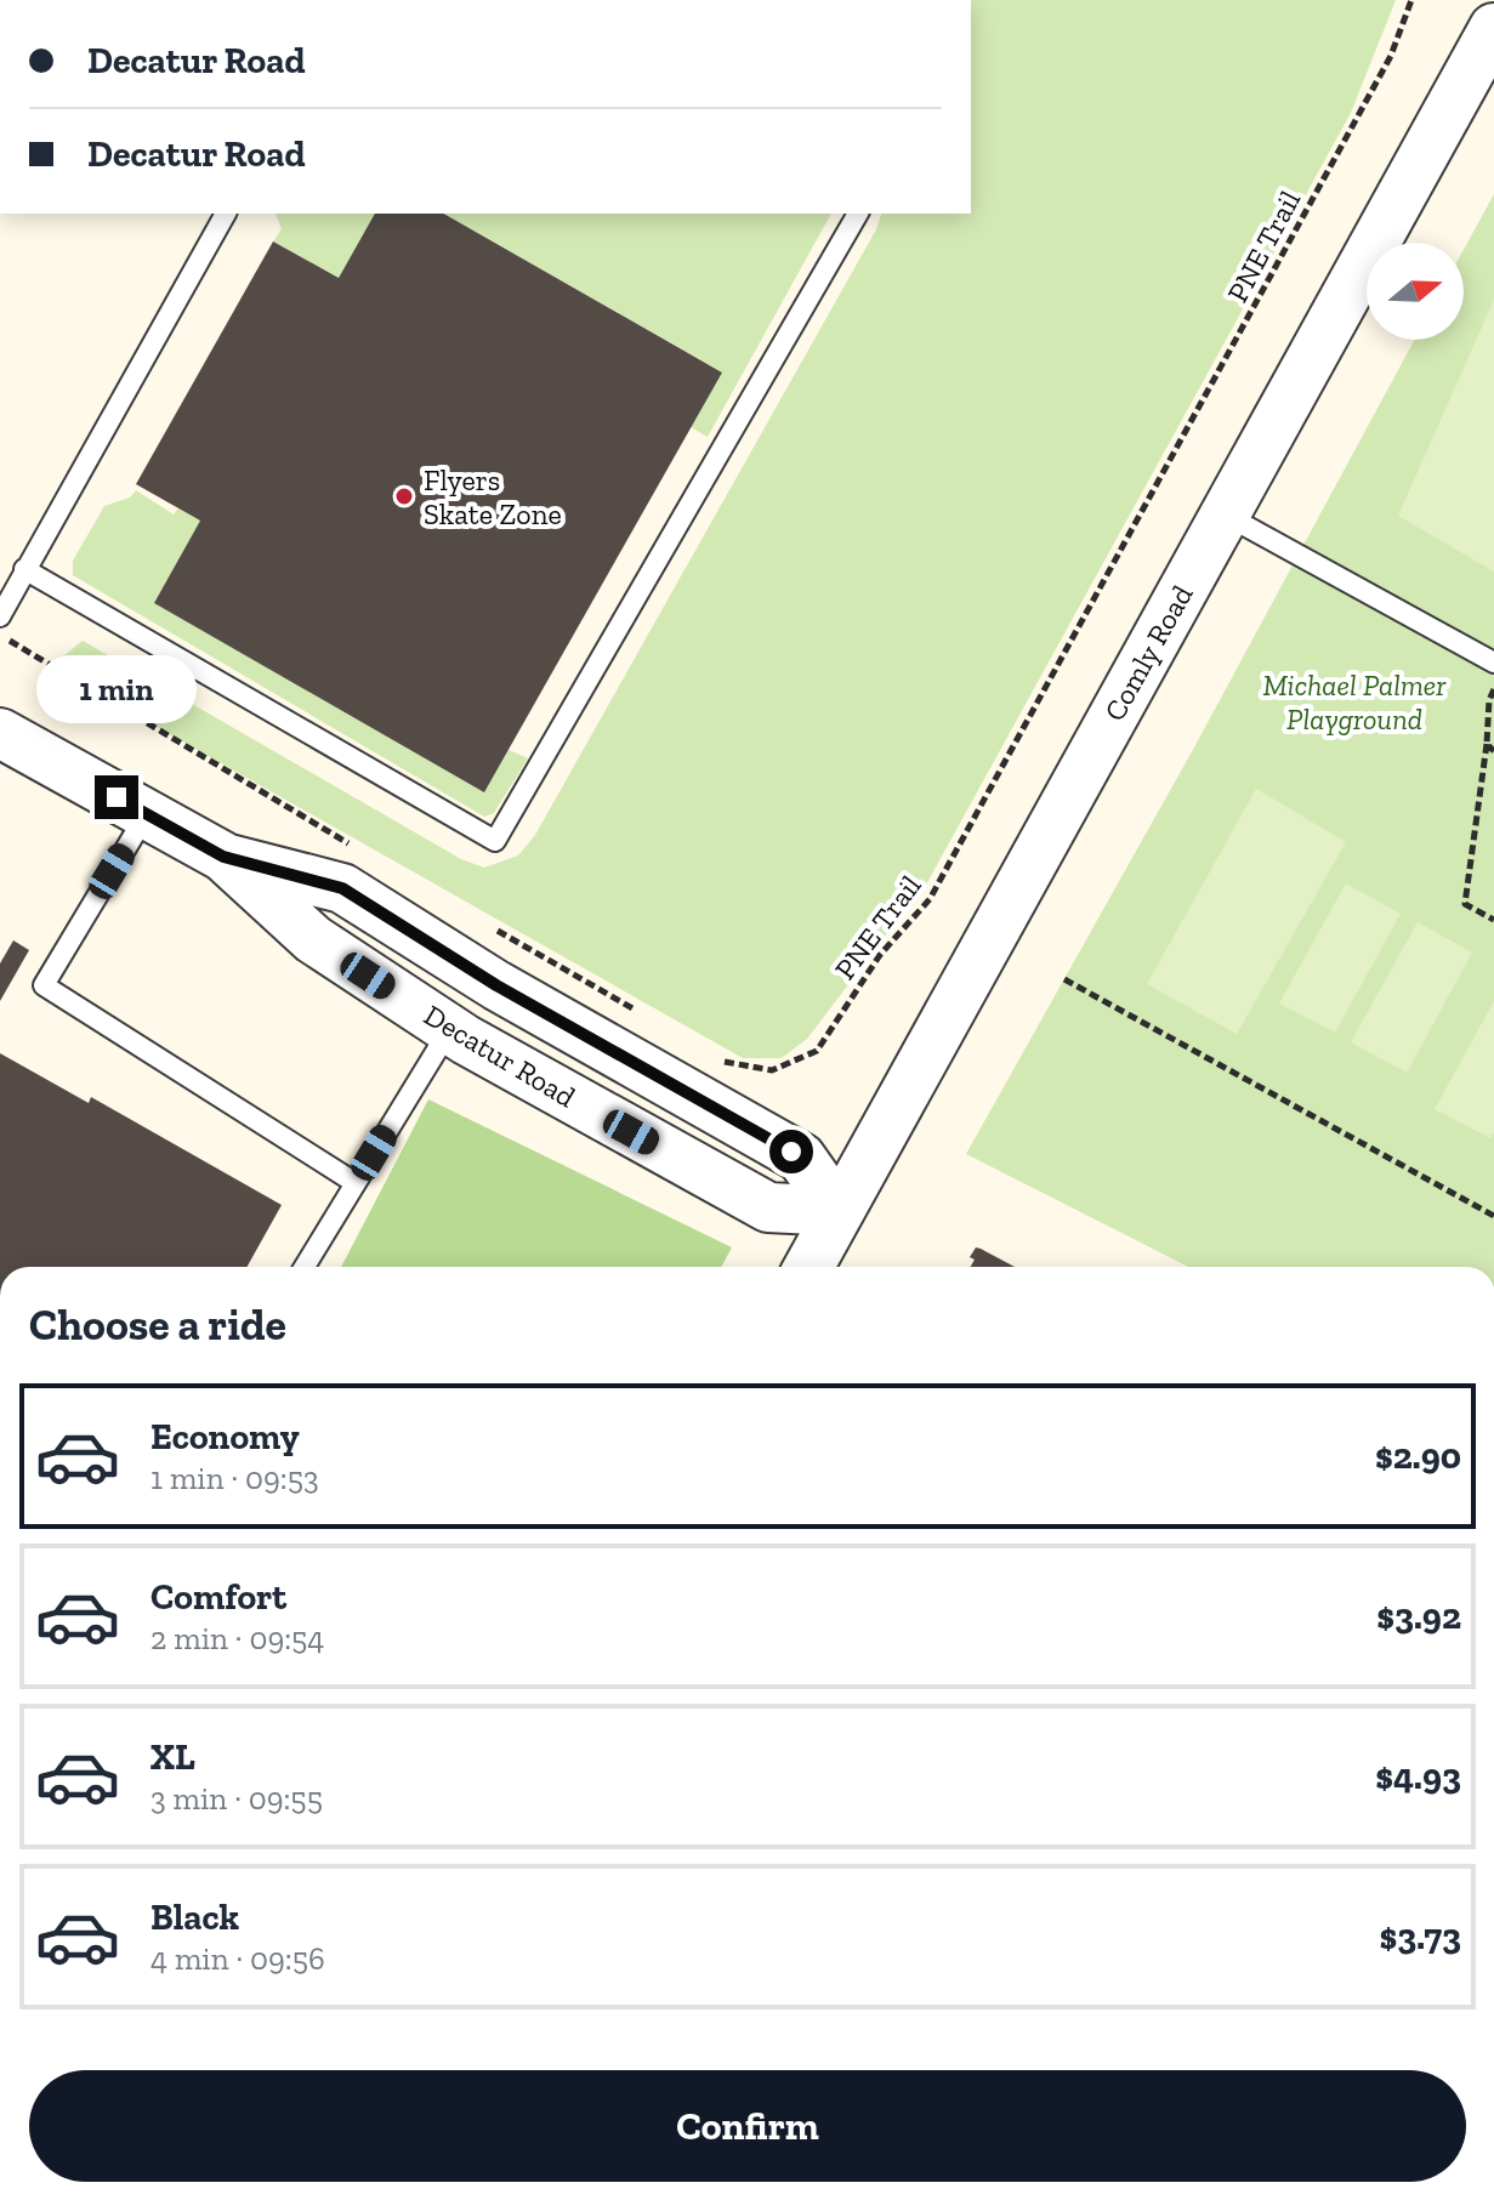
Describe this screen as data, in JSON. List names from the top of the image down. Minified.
{"streets":{"street":["Comly Road","Decatur Road"],"path":["PNE Trail"]},"crossings":[["Comly Road","Decatur Road"]],"parks":["Michael Palmer Playground"],"places":["Flyers Skate Zone"],"north":"right","page":{"banner":["Decatur Road","Decatur Road"],"bubble":"1 min","heading":"Choose a ride","list":[{"name":"Economy","note":"1 min · 09:53","value":"$2.90"},{"name":"Comfort","note":"2 min · 09:54","value":"$3.92"},{"name":"XL","note":"3 min · 09:55","value":"$4.93"},{"name":"Black","note":"4 min · 09:56","value":"$3.73"}],"buttons":"Confirm"}}
